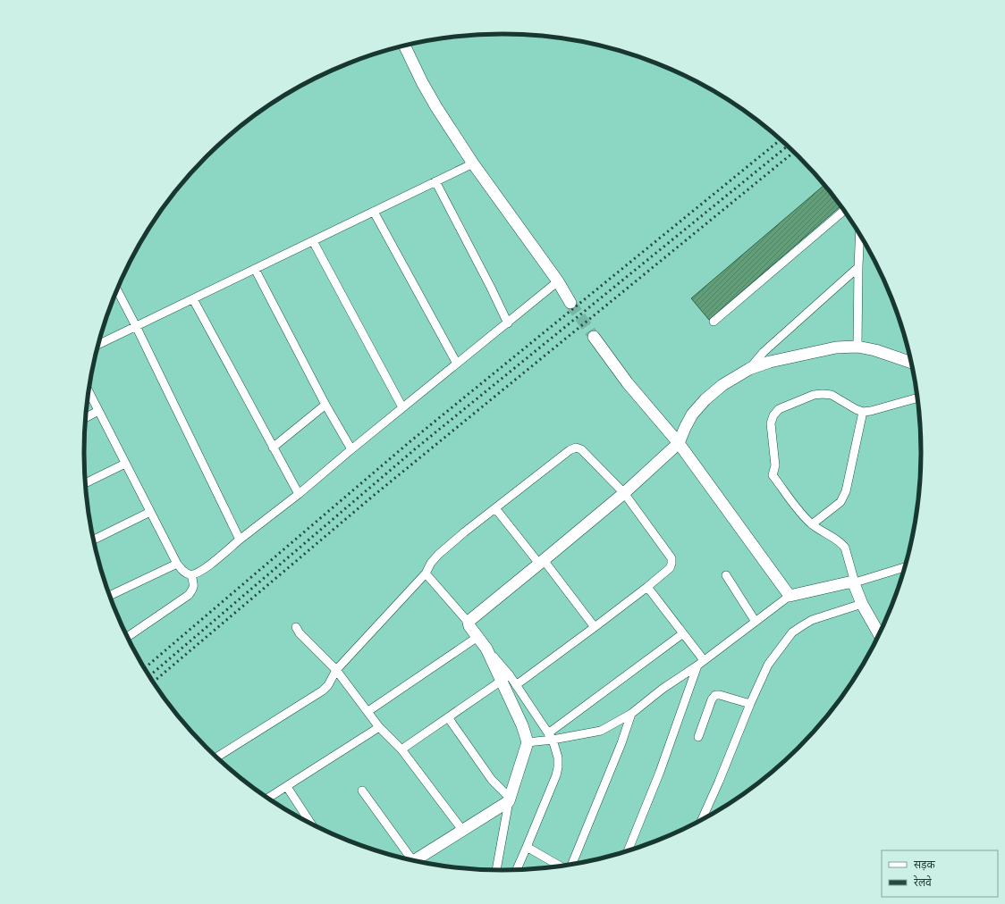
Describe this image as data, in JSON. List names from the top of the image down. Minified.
{"legend":["सड़क","रेलवे"]}
